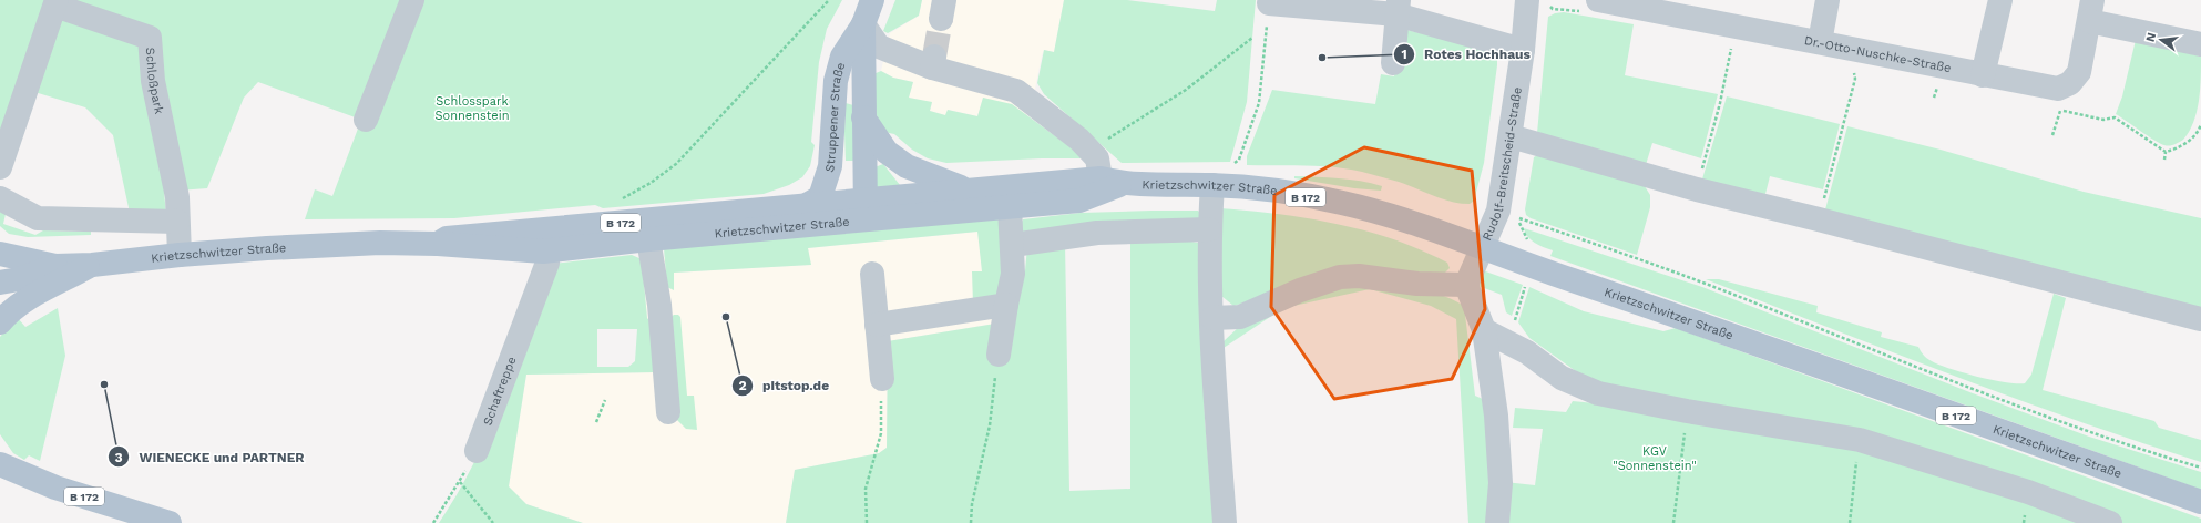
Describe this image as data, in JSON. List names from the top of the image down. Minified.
{"streets":{"main road":["Struppener Straße","Krietzschwitzer Straße","B 172"],"street":["Dr.-Otto-Nuschke-Straße","Schloßpark","Rudolf-Breitscheid-Straße","Schaftreppe"]},"crossings":[["Struppener Straße","Krietzschwitzer Straße"],["Rudolf-Breitscheid-Straße","Krietzschwitzer Straße"],["Krietzschwitzer Straße","B 172"],["Krietzschwitzer Straße","Schaftreppe"]],"parks":["Schlosspark Sonnenstein","KGV \"Sonnenstein\""],"places":["Rotes Hochhaus","pitstop.de","WIENECKE und PARTNER"],"north":"left"}
